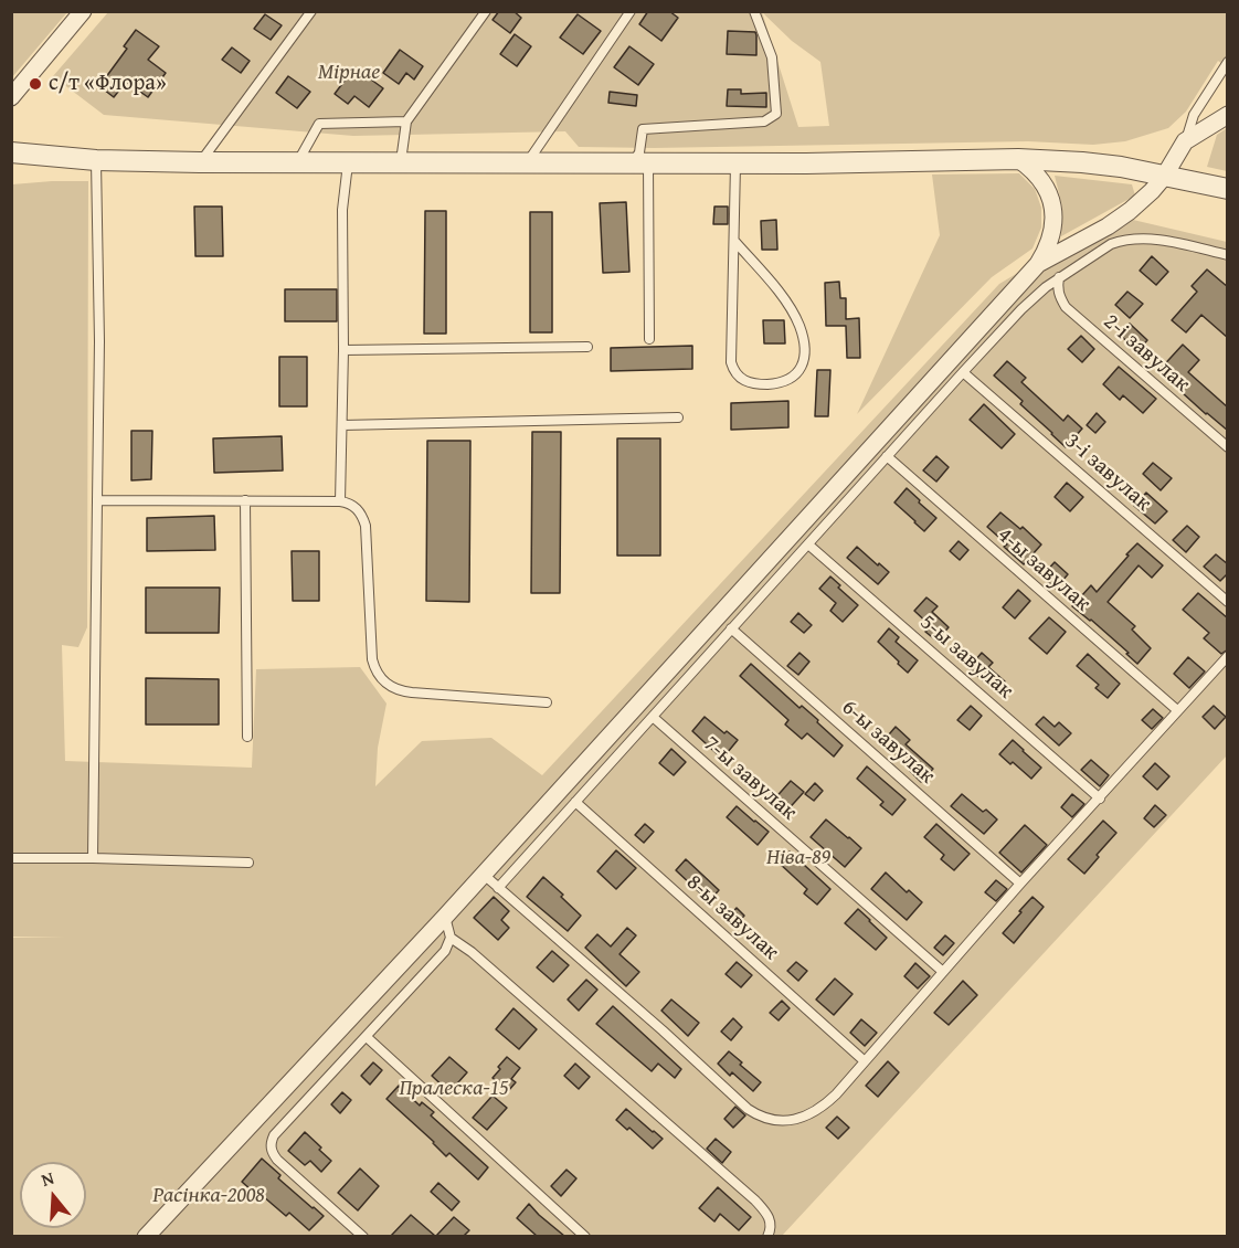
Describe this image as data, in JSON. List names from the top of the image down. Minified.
{"streets":{"lane":["2-і завулак","3-і завулак","4-ы завулак","5-ы завулак","6-ы завулак","7-ы завулак","8-ы завулак"]},"parks":["Мірнае","Ніва-89","Пралеска-15","Расінка-2008"],"places":["с/т «Флора»"],"north":"top"}
